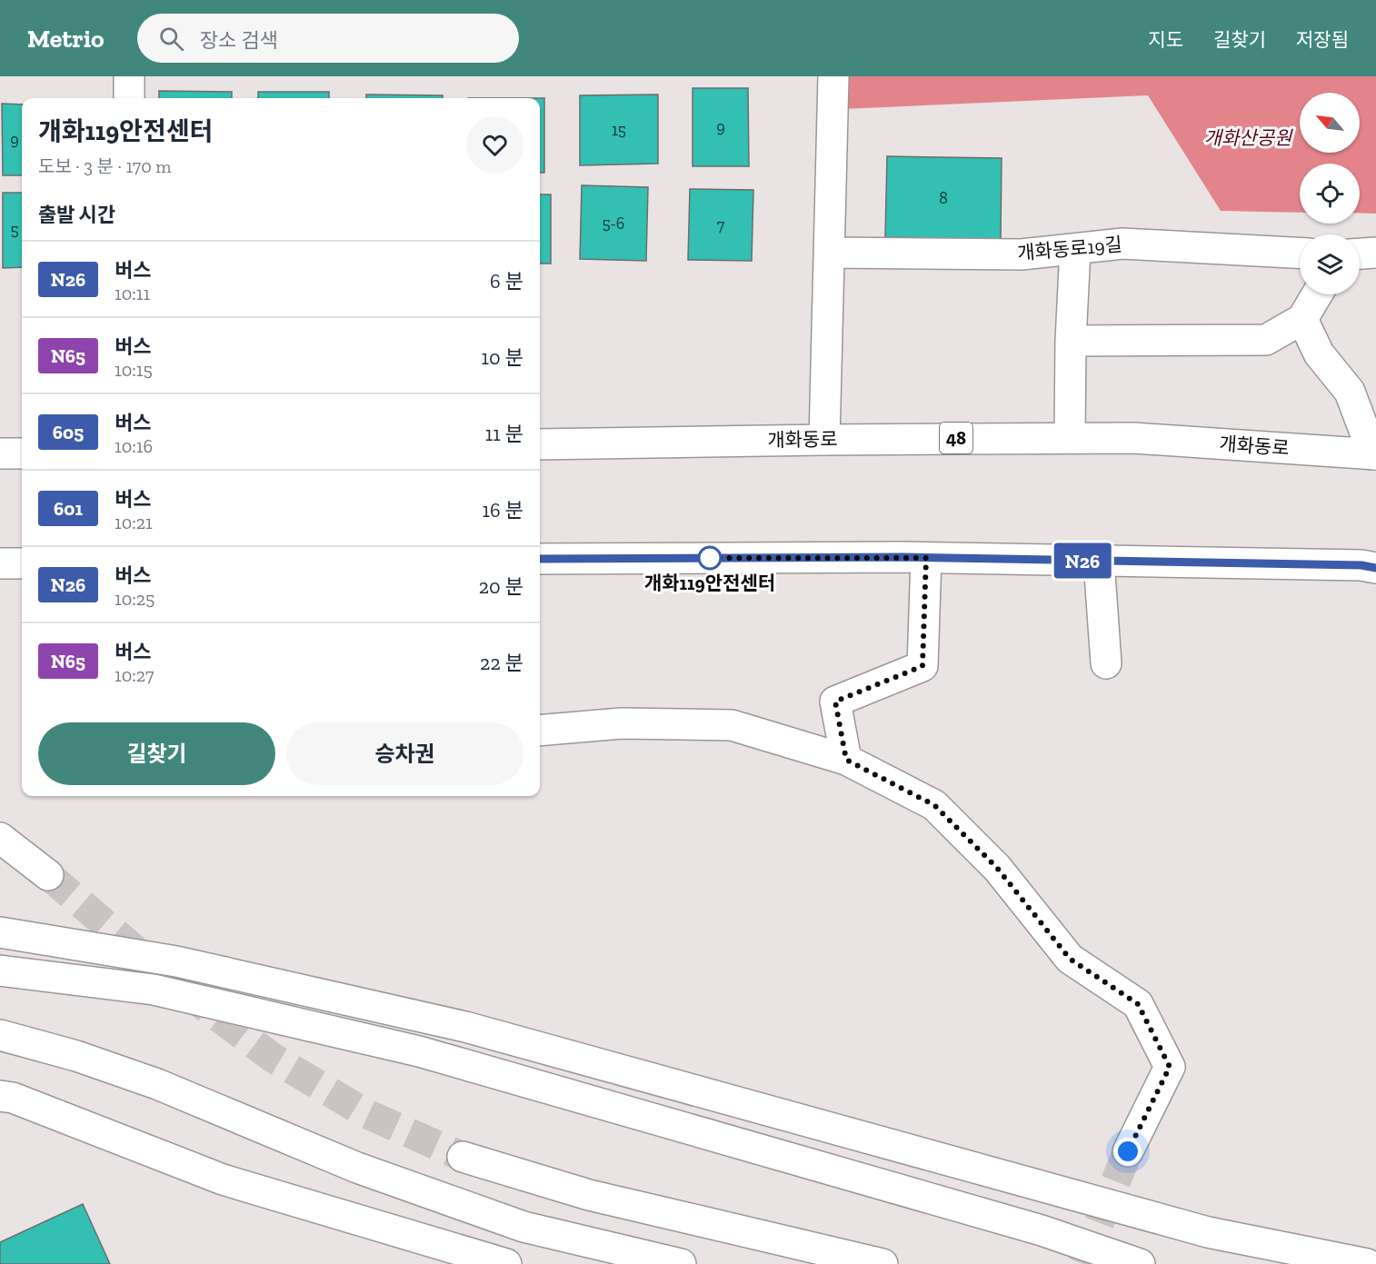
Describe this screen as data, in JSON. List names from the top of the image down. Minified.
{"streets":{"main road":["개화동로19길","48","개화동로"]},"parks":["개화산공원"],"places":["개화119안전센터"],"lines":["bus line N26"],"house_numbers":["9","15","9","8","5-6","7","5"],"north":"top left","page":{"header":"Metrio","search":"장소 검색","nav":["지도","길찾기","저장됨"],"on_map":"N26","heading":[["개화119안전센터","도보 · 3 분 · 170 m"],"출발 시간"],"list":[{"mark":"N26","name":"버스","note":"10:11","value":"6 분"},{"mark":"N65","name":"버스","note":"10:15","value":"10 분"},{"mark":"605","name":"버스","note":"10:16","value":"11 분"},{"mark":"601","name":"버스","note":"10:21","value":"16 분"},{"mark":"N26","name":"버스","note":"10:25","value":"20 분"},{"mark":"N65","name":"버스","note":"10:27","value":"22 분"}],"buttons":["길찾기","승차권"]}}
